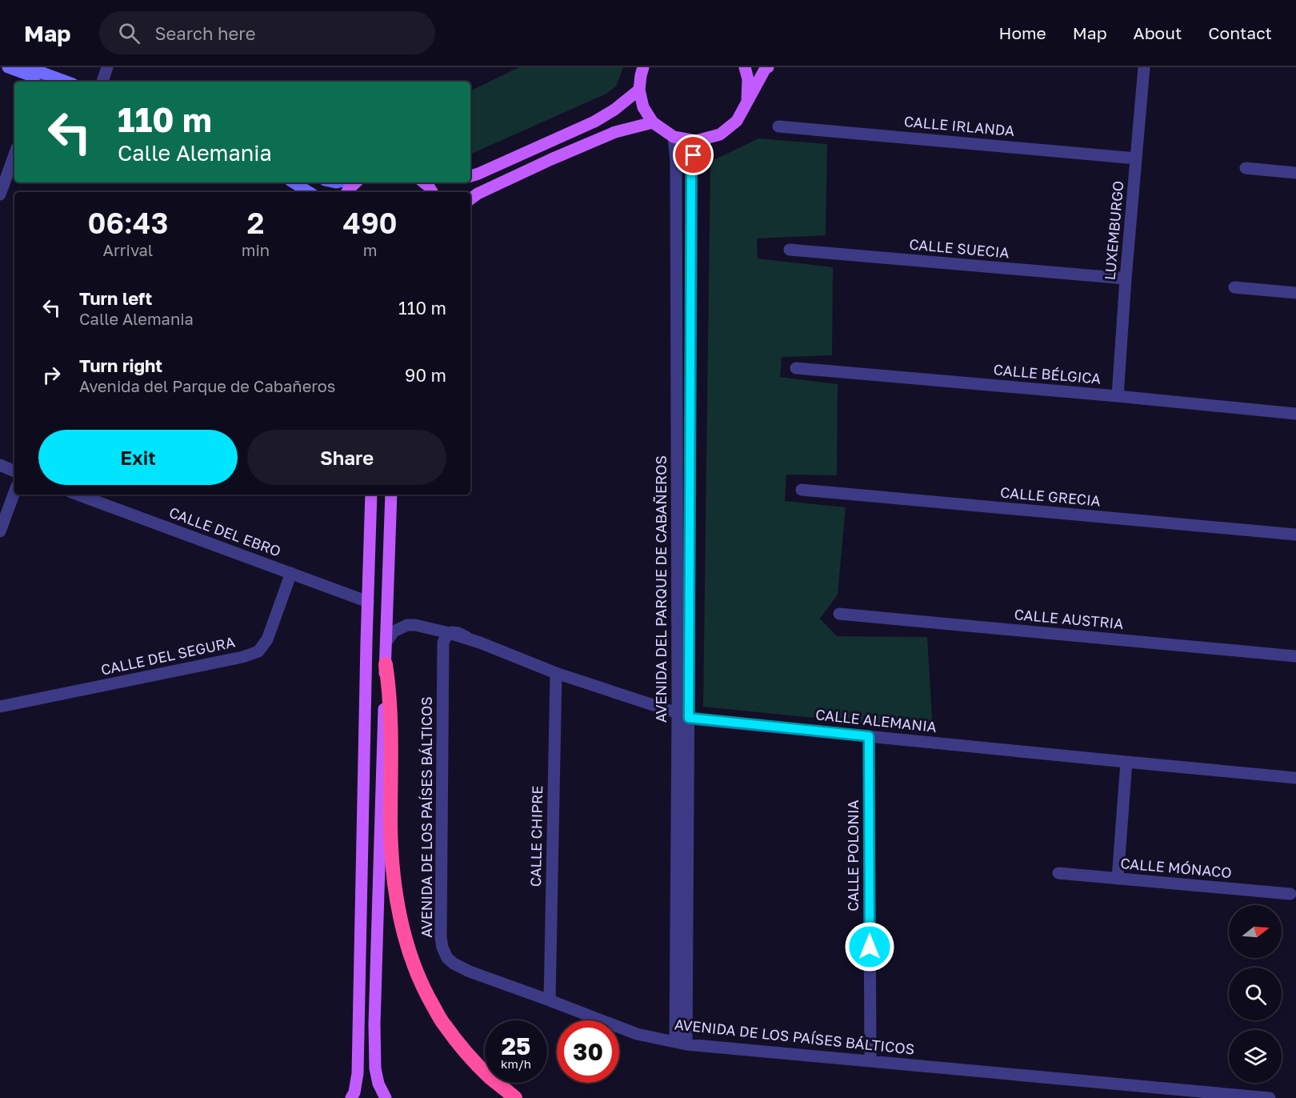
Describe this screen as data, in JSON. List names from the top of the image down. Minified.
{"streets":{"street":["CALLE IRLANDA","LUXEMBURGO","CALLE SUECIA","CALLE BÉLGICA","CALLE GRECIA","CALLE DEL EBRO","AVENIDA DEL PARQUE DE CABAÑEROS","CALLE AUSTRIA","CALLE DEL SEGURA","CALLE ALEMANIA","AVENIDA DE LOS PAÍSES BÁLTICOS","CALLE CHIPRE","CALLE POLONIA","CALLE MÓNACO"]},"crossings":[["CALLE IRLANDA","LUXEMBURGO"],["LUXEMBURGO","CALLE SUECIA"],["LUXEMBURGO","CALLE BÉLGICA"],["CALLE DEL EBRO","CALLE DEL SEGURA"],["AVENIDA DEL PARQUE DE CABAÑEROS","CALLE ALEMANIA"],["AVENIDA DEL PARQUE DE CABAÑEROS","AVENIDA DE LOS PAÍSES BÁLTICOS"],["CALLE ALEMANIA","AVENIDA DE LOS PAÍSES BÁLTICOS"],["CALLE ALEMANIA","CALLE CHIPRE"],["CALLE ALEMANIA","CALLE POLONIA"],["AVENIDA DE LOS PAÍSES BÁLTICOS","CALLE CHIPRE"],["AVENIDA DE LOS PAÍSES BÁLTICOS","CALLE POLONIA"]],"north":"right","page":{"header":"Map","search":"Search here","nav":["Home","Map","About","Contact"],"turn":["110 m","Calle Alemania"],"eta":["06:43","Arrival","2","min","490","m"],"list":[{"name":"Turn left","note":"Calle Alemania","value":"110 m"},{"name":"Turn right","note":"Avenida del Parque de Cabañeros","value":"90 m"}],"buttons":["Exit","Share"],"speed":"25 km/h","limit":"30"}}
